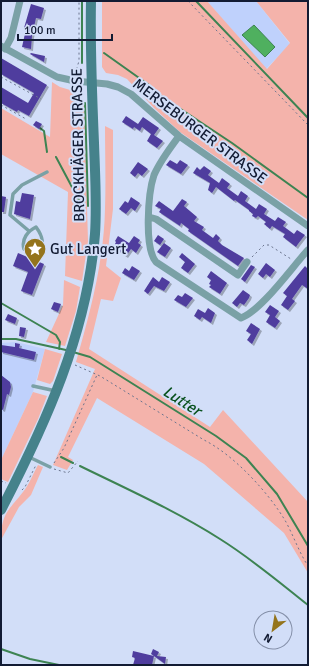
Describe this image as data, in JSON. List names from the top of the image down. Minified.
{"streets":{"main road":["BROCKHÄGER STRASSE"],"street":["MERSEBURGER STRASSE"]},"crossings":[["MERSEBURGER STRASSE","BROCKHÄGER STRASSE"]],"water":["Lutter"],"places":{"place":["Gut Langert"]},"scale_bar":"100 m","north":"bottom left"}
